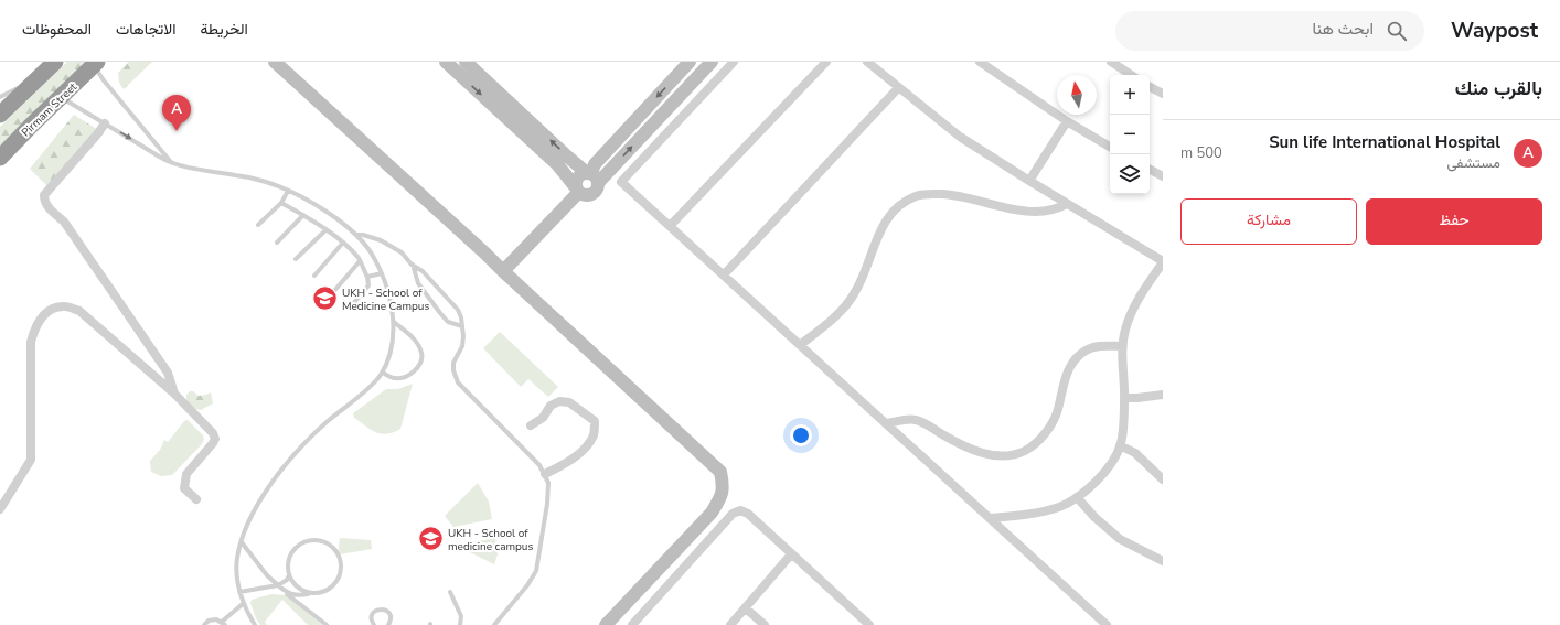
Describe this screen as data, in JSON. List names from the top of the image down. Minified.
{"streets":{"highway":["Pirmam Street"]},"places":{"school or university":["UKH - School of Medicine Campus","UKH - School of medicine campus"]},"north":"top","page":{"header":"Waypost","search":"ابحث هنا","nav":["الخريطة","الاتجاهات","المحفوظات"],"heading":"بالقرب منك","map_buttons":["+","−"],"pins":"A","list":[{"mark":"A","name":"Sun life International Hospital","note":"مستشفى","value":"500 m"}],"buttons":["حفظ","مشاركة"]}}
